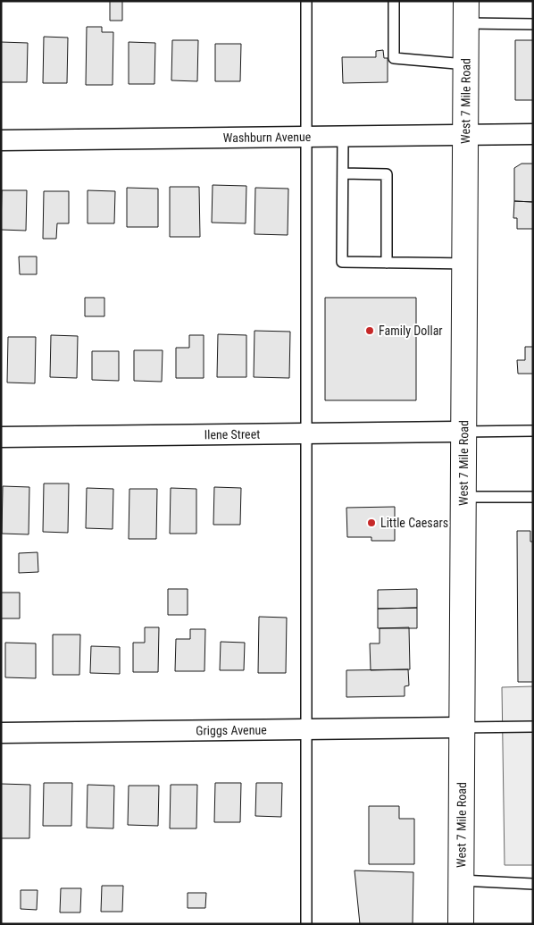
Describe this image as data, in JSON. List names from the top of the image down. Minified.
{"streets":{"main road":["West 7 Mile Road"],"street":["Washburn Avenue","Ilene Street","Griggs Avenue"]},"crossings":[["West 7 Mile Road","Washburn Avenue"],["West 7 Mile Road","Ilene Street"],["West 7 Mile Road","Griggs Avenue"]],"places":["Family Dollar","Little Caesars"]}
